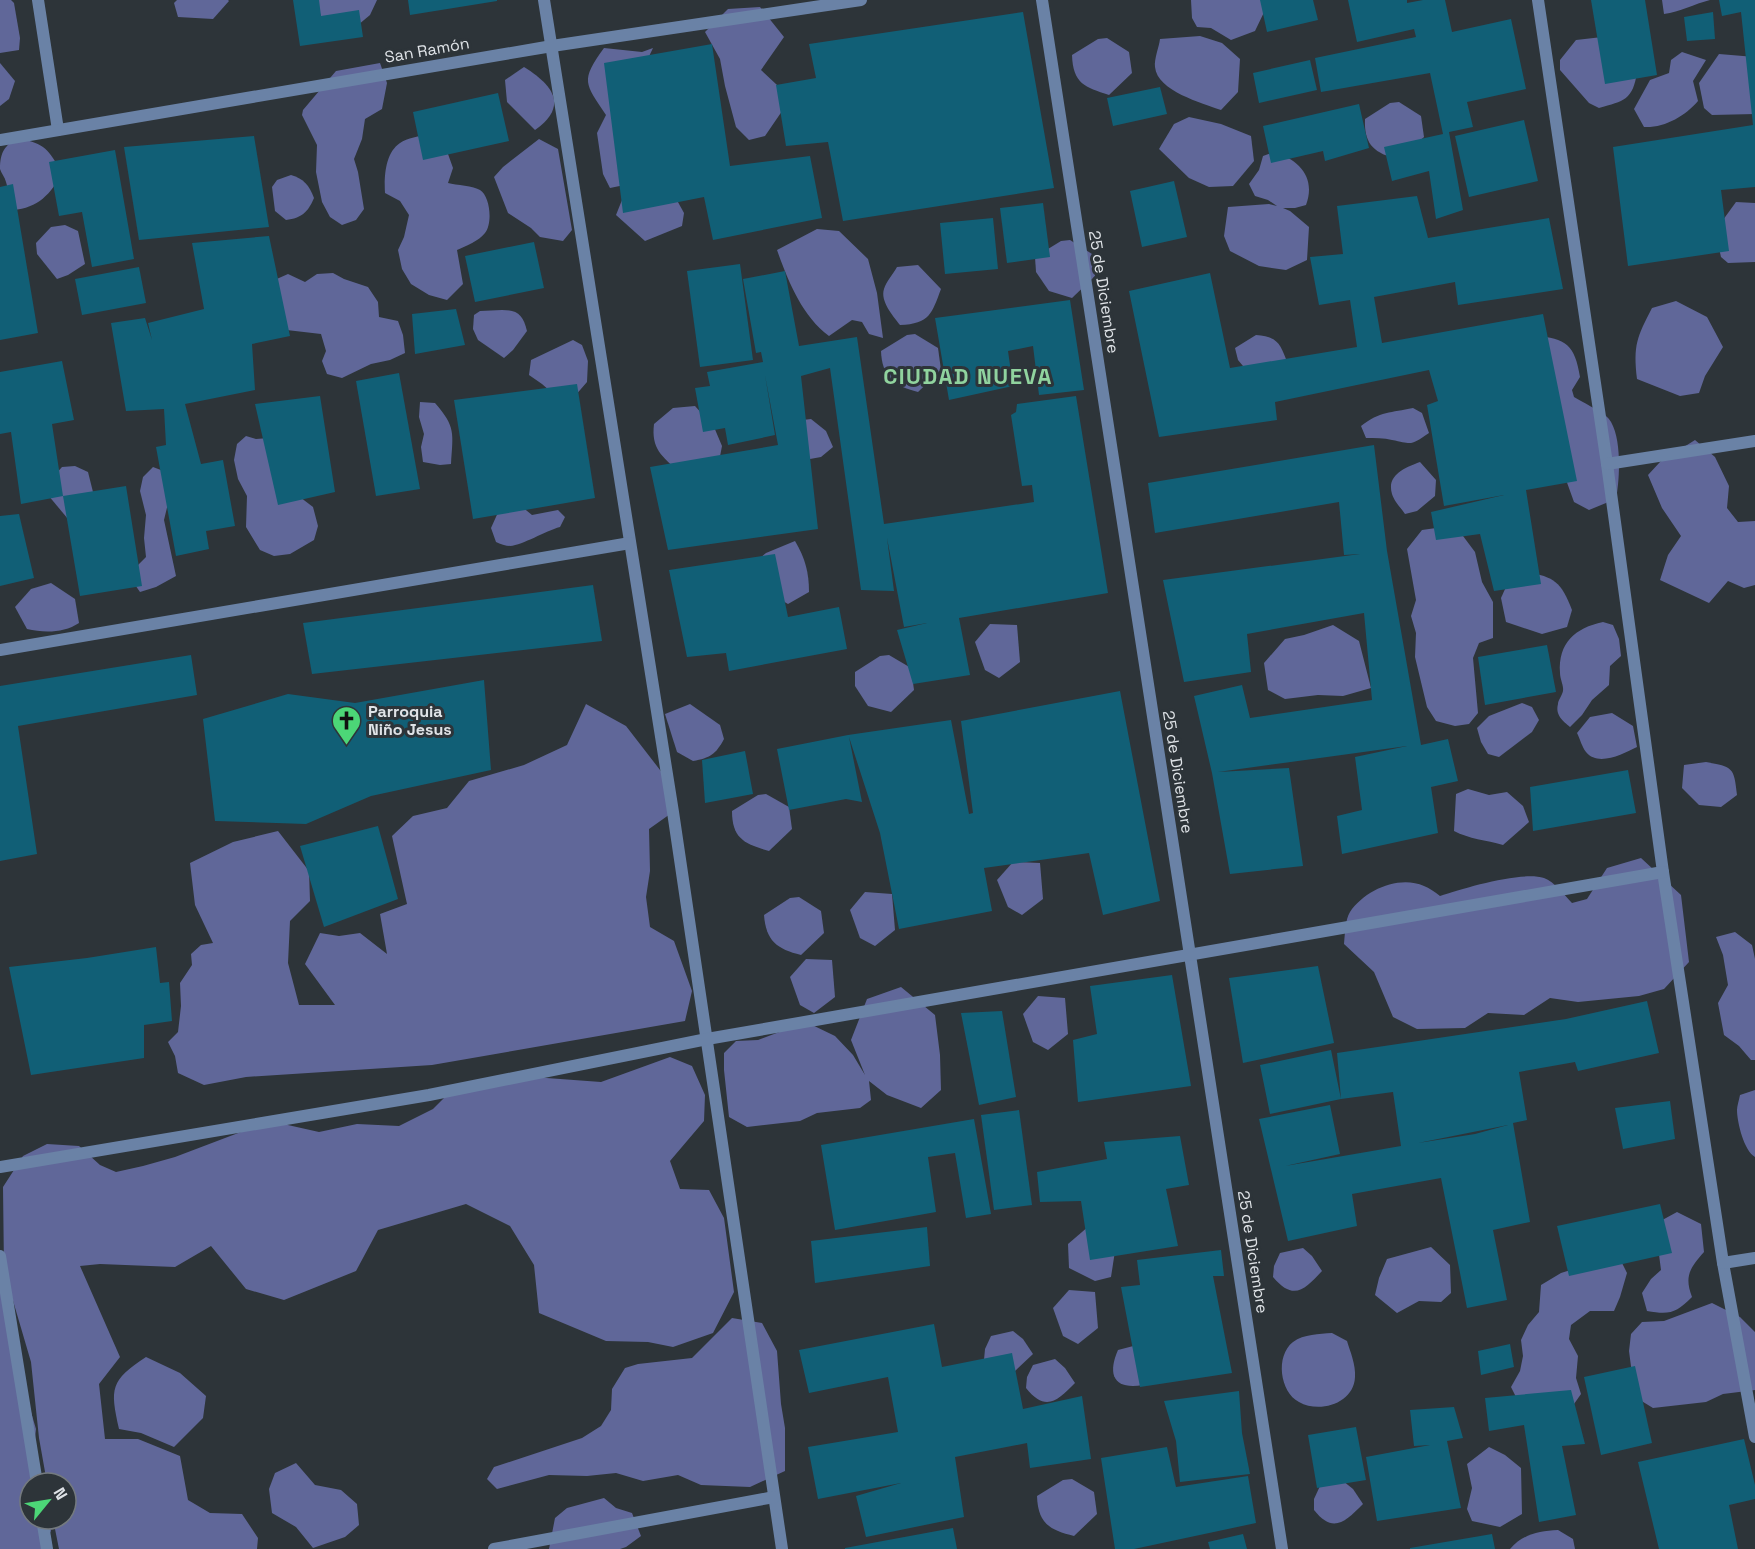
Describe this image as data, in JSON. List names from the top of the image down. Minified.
{"streets":{"street":["San Ramón","25 de Diciembre"]},"districts":["CIUDAD NUEVA"],"places":{"church":["Parroquia Niño Jesus"]},"north":"top right"}
